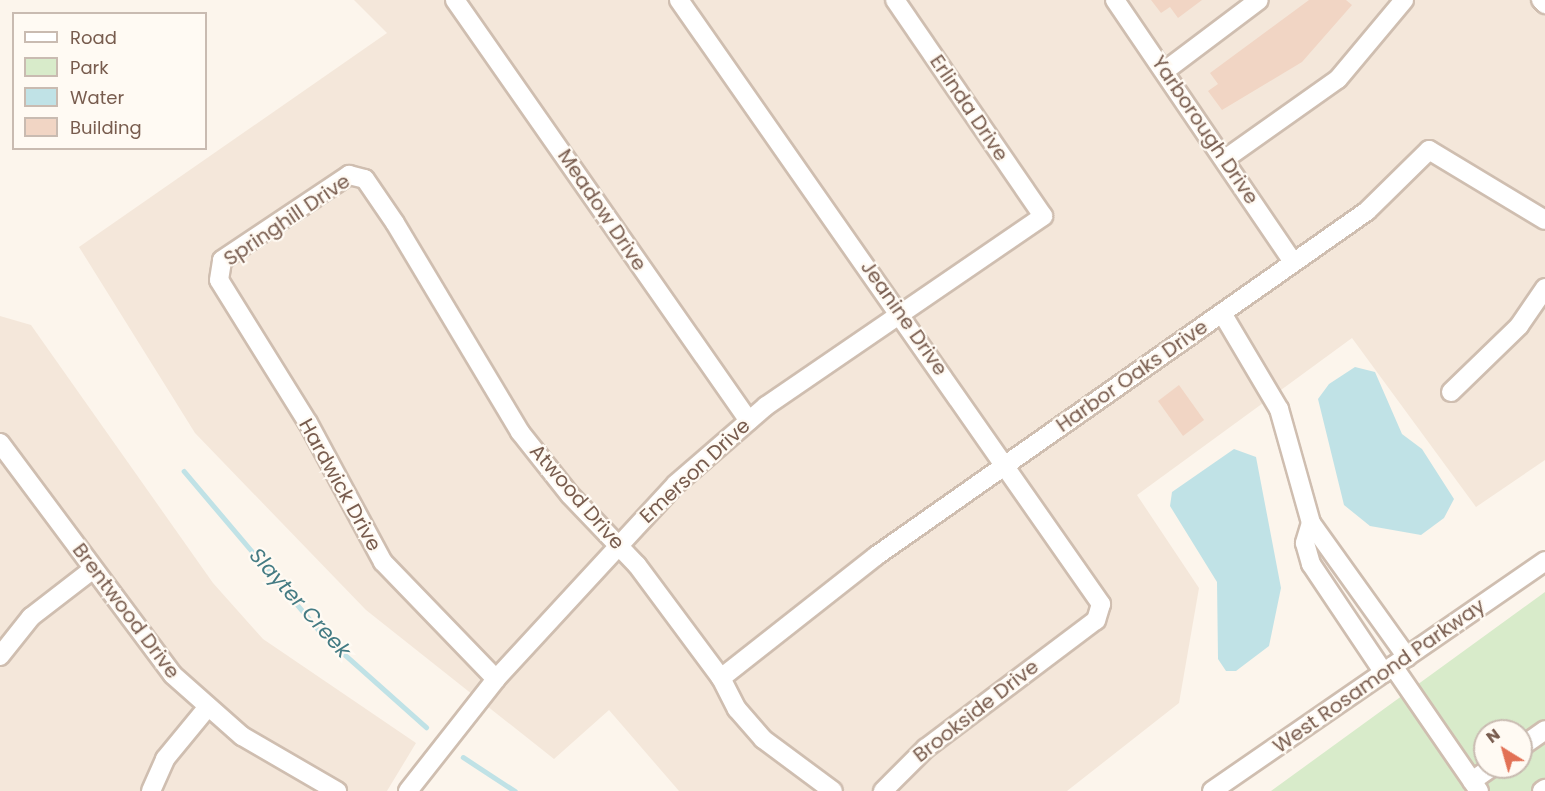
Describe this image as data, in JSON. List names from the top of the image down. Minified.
{"streets":{"street":["Erlinda Drive","Yarborough Drive","Meadow Drive","Springhill Drive","Jeanine Drive","Harbor Oaks Drive","Emerson Drive","Hardwick Drive","Atwood Drive","Brentwood Drive","West Rosamond Parkway","Brookside Drive"]},"crossings":[["Erlinda Drive","Emerson Drive"],["Yarborough Drive","Harbor Oaks Drive"],["Meadow Drive","Emerson Drive"],["Springhill Drive","Hardwick Drive"],["Springhill Drive","Atwood Drive"],["Jeanine Drive","Harbor Oaks Drive"],["Jeanine Drive","Emerson Drive"],["Jeanine Drive","Brookside Drive"],["Harbor Oaks Drive","Atwood Drive"],["Emerson Drive","Hardwick Drive"],["Emerson Drive","Atwood Drive"]],"water":["Slayter Creek"],"legend":["Road","Park","Water","Building"],"north":"top left"}
